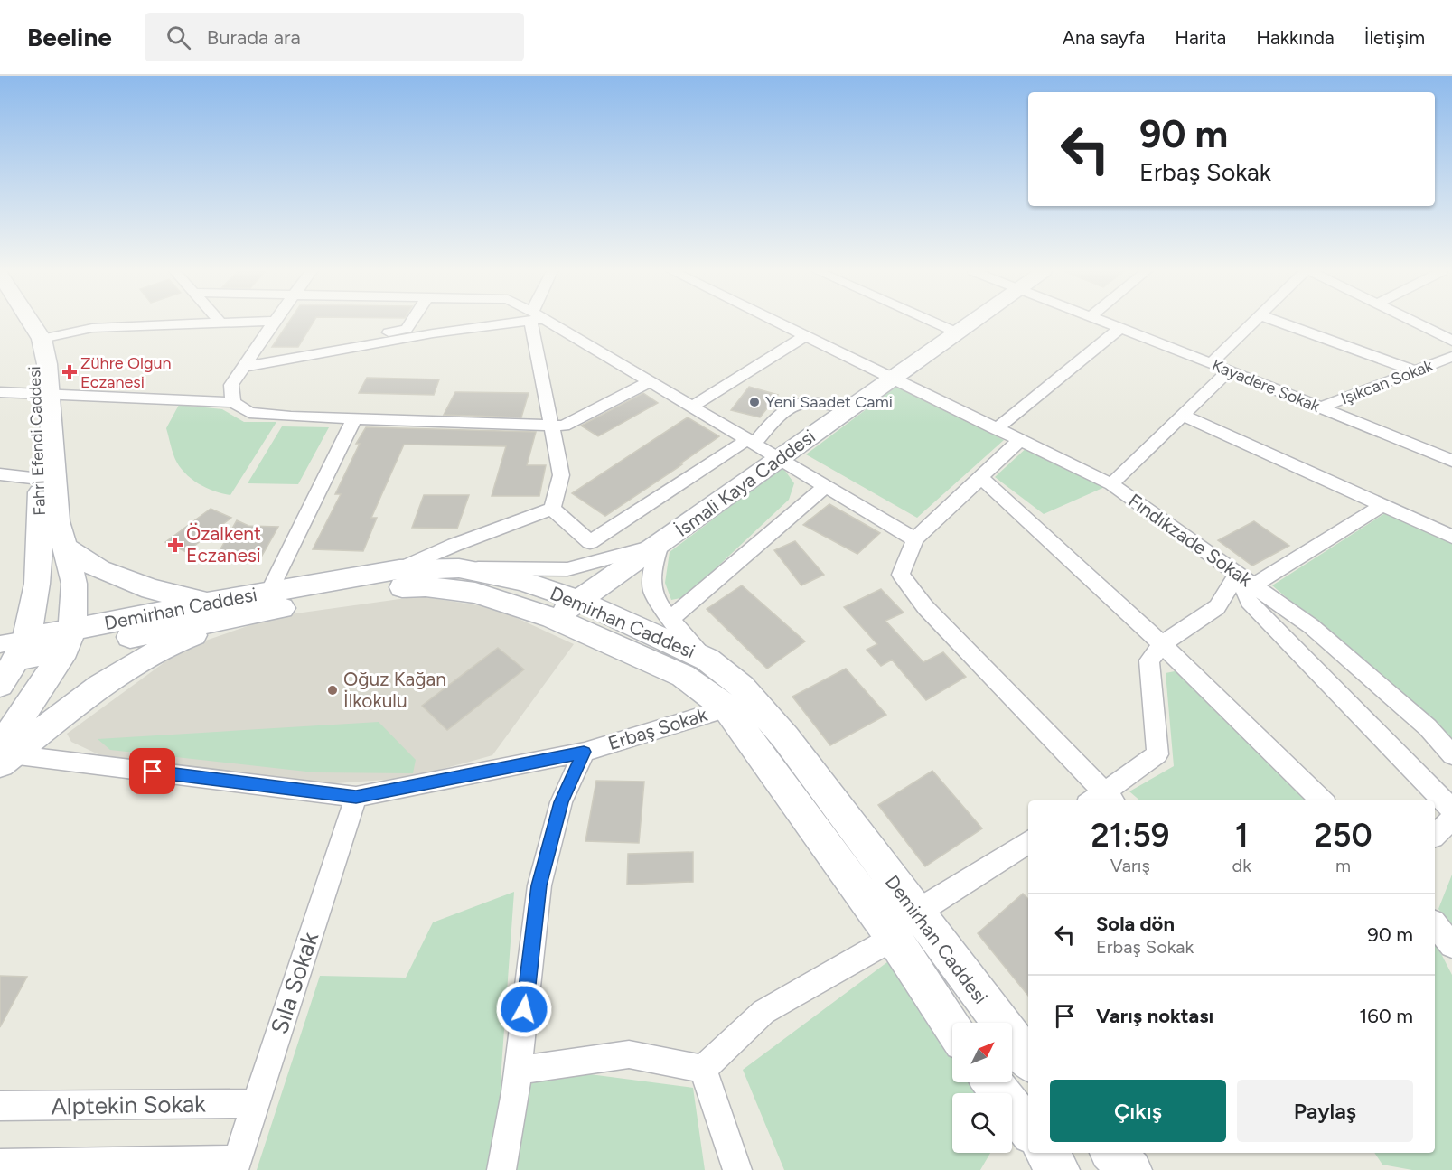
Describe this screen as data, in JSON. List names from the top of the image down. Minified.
{"streets":{"main road":["Fahri Efendi Caddesi","İsmali Kaya Caddesi","Demirhan Caddesi"],"street":["Işıkcan Sokak","Kayadere Sokak","Fındıkzade Sokak","Erbaş Sokak","Sıla Sokak","Alptekin Sokak"]},"crossings":[["Işıkcan Sokak","Kayadere Sokak"],["İsmali Kaya Caddesi","Fındıkzade Sokak"],["İsmali Kaya Caddesi","Demirhan Caddesi"],["Demirhan Caddesi","Erbaş Sokak"],["Erbaş Sokak","Sıla Sokak"],["Sıla Sokak","Alptekin Sokak"]],"places":{"health":["Zühre Olgun Eczanesi","Özalkent Eczanesi"],"other":["Yeni Saadet Cami","Oğuz Kağan İlkokulu"]},"north":"top right","page":{"header":"Beeline","search":"Burada ara","nav":["Ana sayfa","Harita","Hakkında","İletişim"],"turn":["90 m","Erbaş Sokak"],"eta":["21:59","Varış","1","dk","250","m"],"list":[{"name":"Sola dön","note":"Erbaş Sokak","value":"90 m"},{"name":"Varış noktası","value":"160 m"}],"buttons":["Çıkış","Paylaş"]}}
